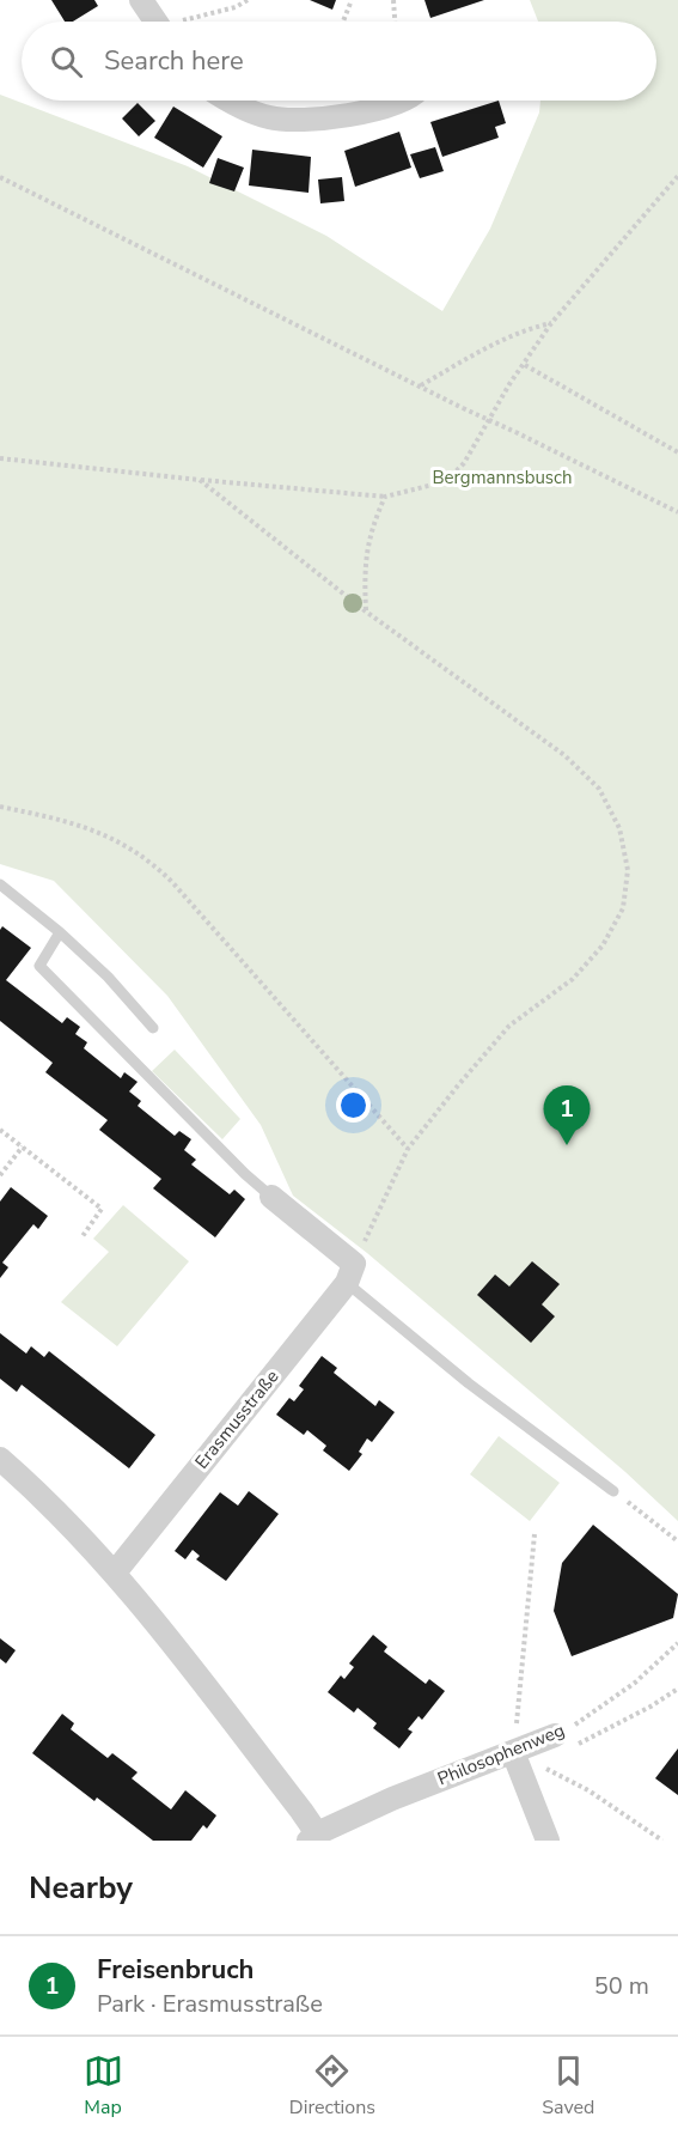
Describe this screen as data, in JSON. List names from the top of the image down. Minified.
{"streets":{"street":["Erasmusstraße","Philosophenweg"]},"parks":["Bergmannsbusch"],"page":{"search":"Search here","pins":"1","heading":"Nearby","list":[{"mark":"1","name":"Freisenbruch","note":"Park · Erasmusstraße","value":"50 m"}],"nav":["Map","Directions","Saved"]}}
